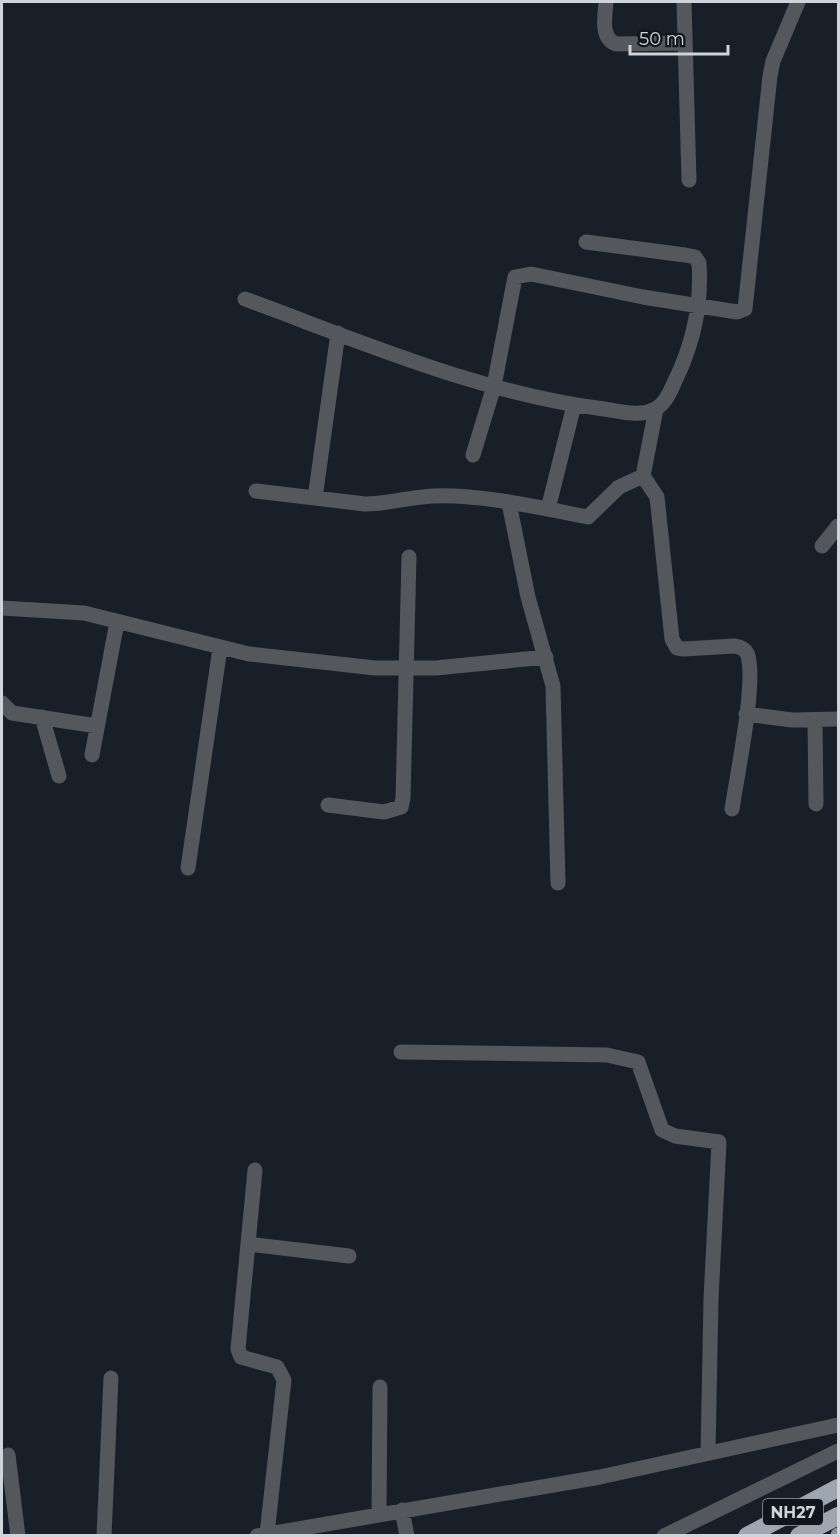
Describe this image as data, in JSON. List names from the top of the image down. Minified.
{"streets":{"highway":["NH27"]},"scale_bar":"50 m"}
